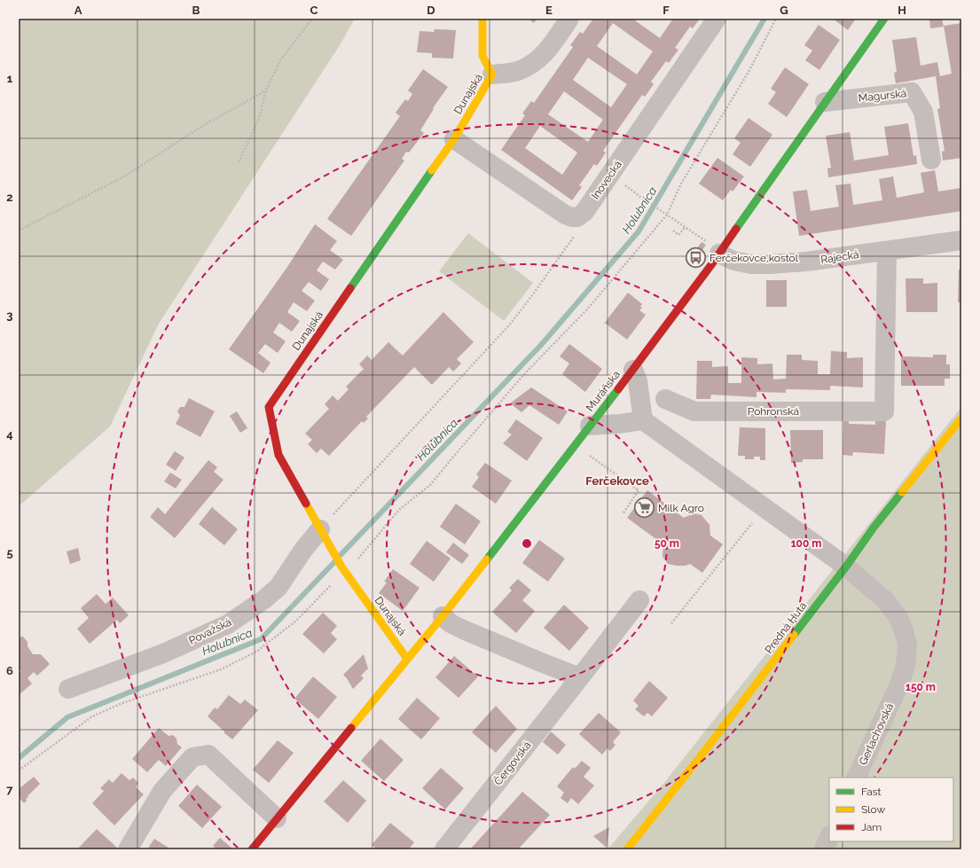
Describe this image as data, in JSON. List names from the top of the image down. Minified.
{"streets":{"street":["Dunajská","Magurská","Inovecká","Rajecká","Muráňska","Pohronská","Predná Huta","Považská","Gerlachovská","Čergovská"]},"crossings":[["Dunajská","Muráňska"],["Dunajská","Považská"],["Magurská","Muráňska"],["Rajecká","Muráňska"],["Rajecká","Pohronská"],["Predná Huta","Gerlachovská"]],"districts":["Ferčekovce"],"water":["Holubnica"],"places":{"bus stop":["Ferčekovce,kostol"],"supermarket":["Milk Agro"]},"legend":["Fast","Slow","Jam"],"grid":{"columns":["A","B","C","D","E","F","G","H"],"rows":["1","2","3","4","5","6","7"]},"rings":["50 m","100 m","150 m"]}
